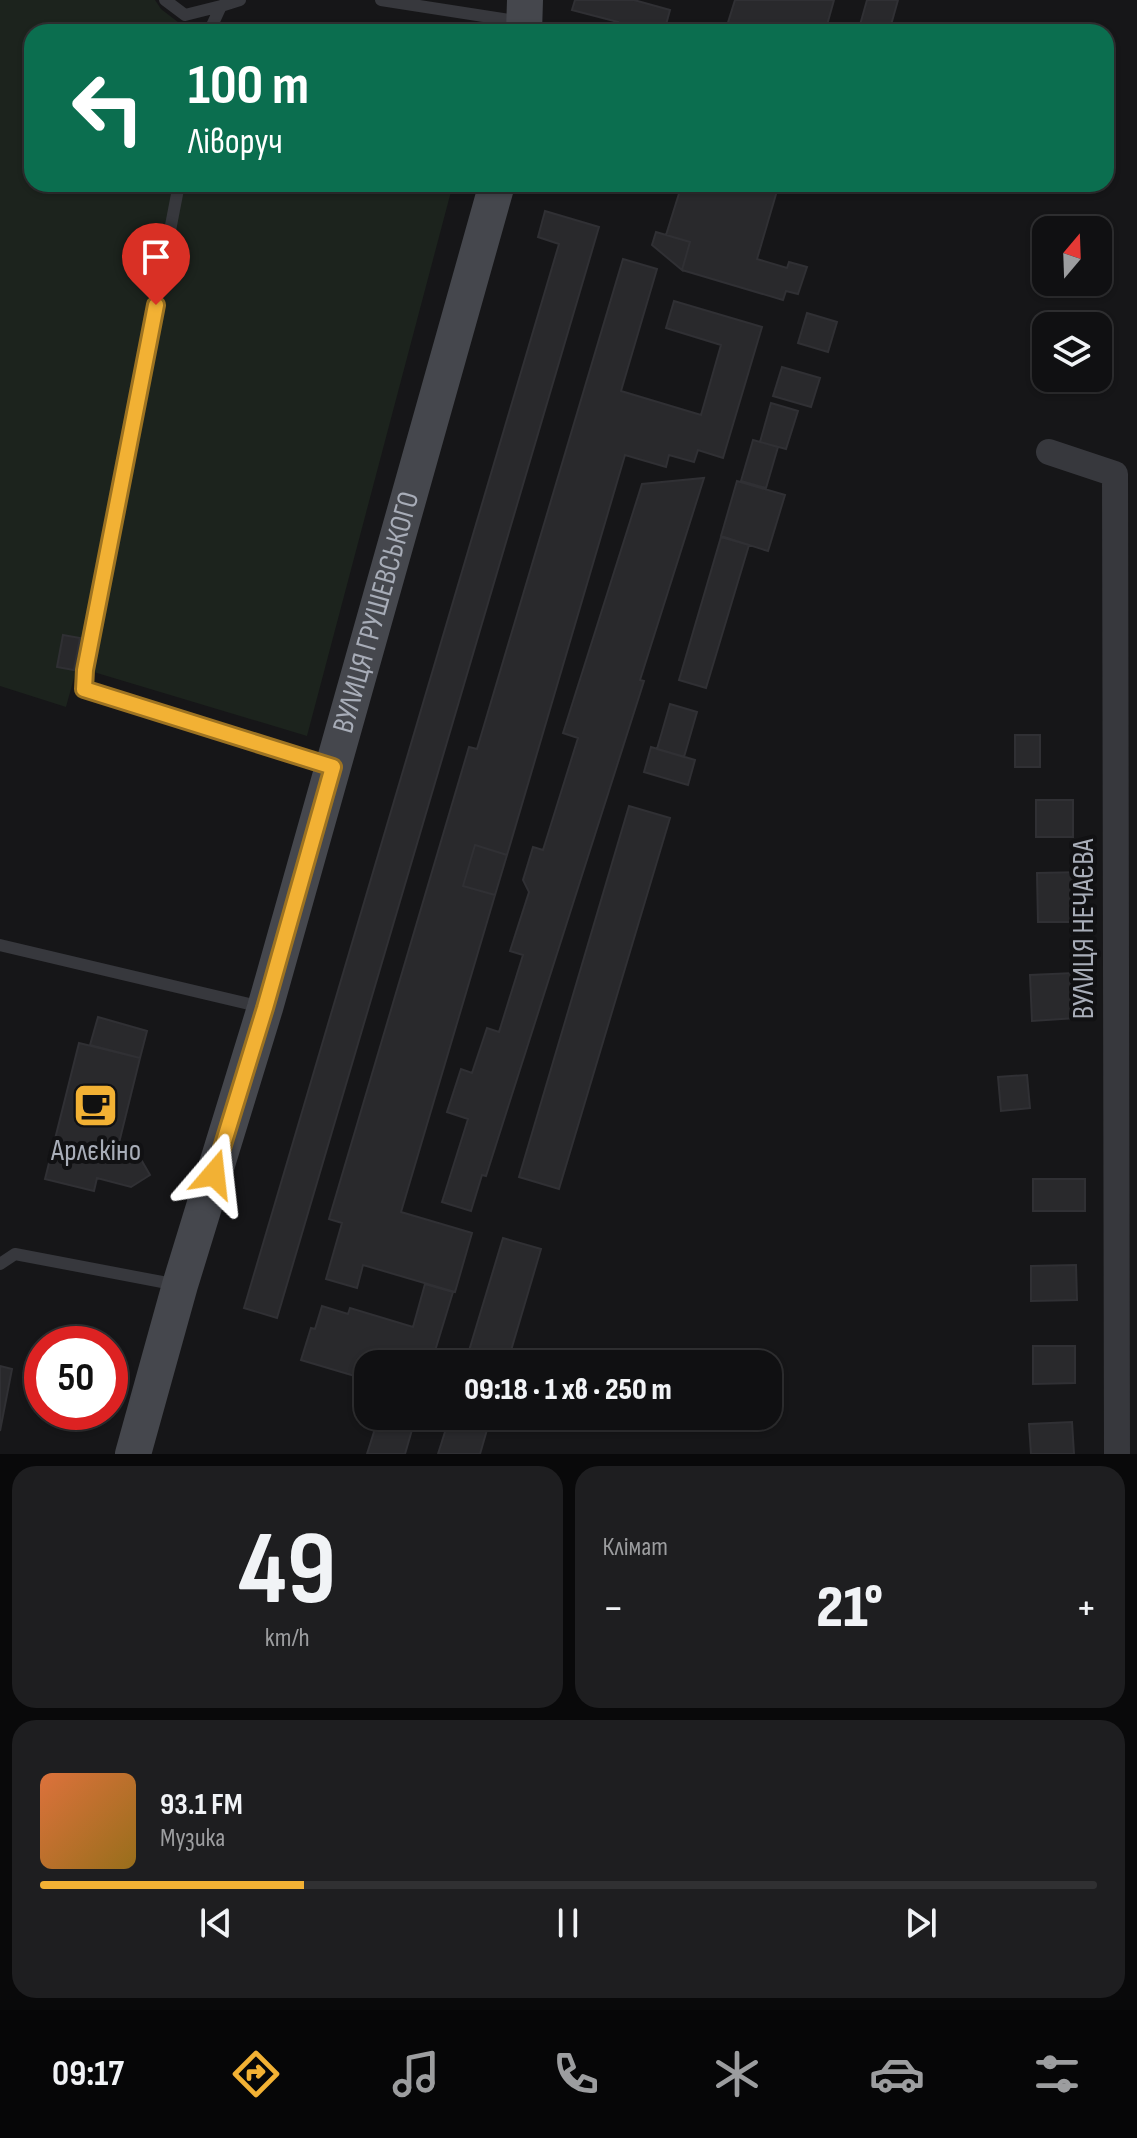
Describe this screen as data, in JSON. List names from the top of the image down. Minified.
{"streets":{"main road":["ВУЛИЦЯ ГРУШЕВСЬКОГО"],"street":["ВУЛИЦЯ НЕЧАЄВА"]},"places":{"cafe":["Арлєкіно"]},"north":"top","page":{"turn":["100 m","Ліворуч"],"limit":"50","trip":"09:18 · 1 хв · 250 m","tile":[["49","km/h"],"Клімат"],"heat":["−","21°","+"],"song":["93.1 FM","Музика"],"tabs":"09:17"}}
